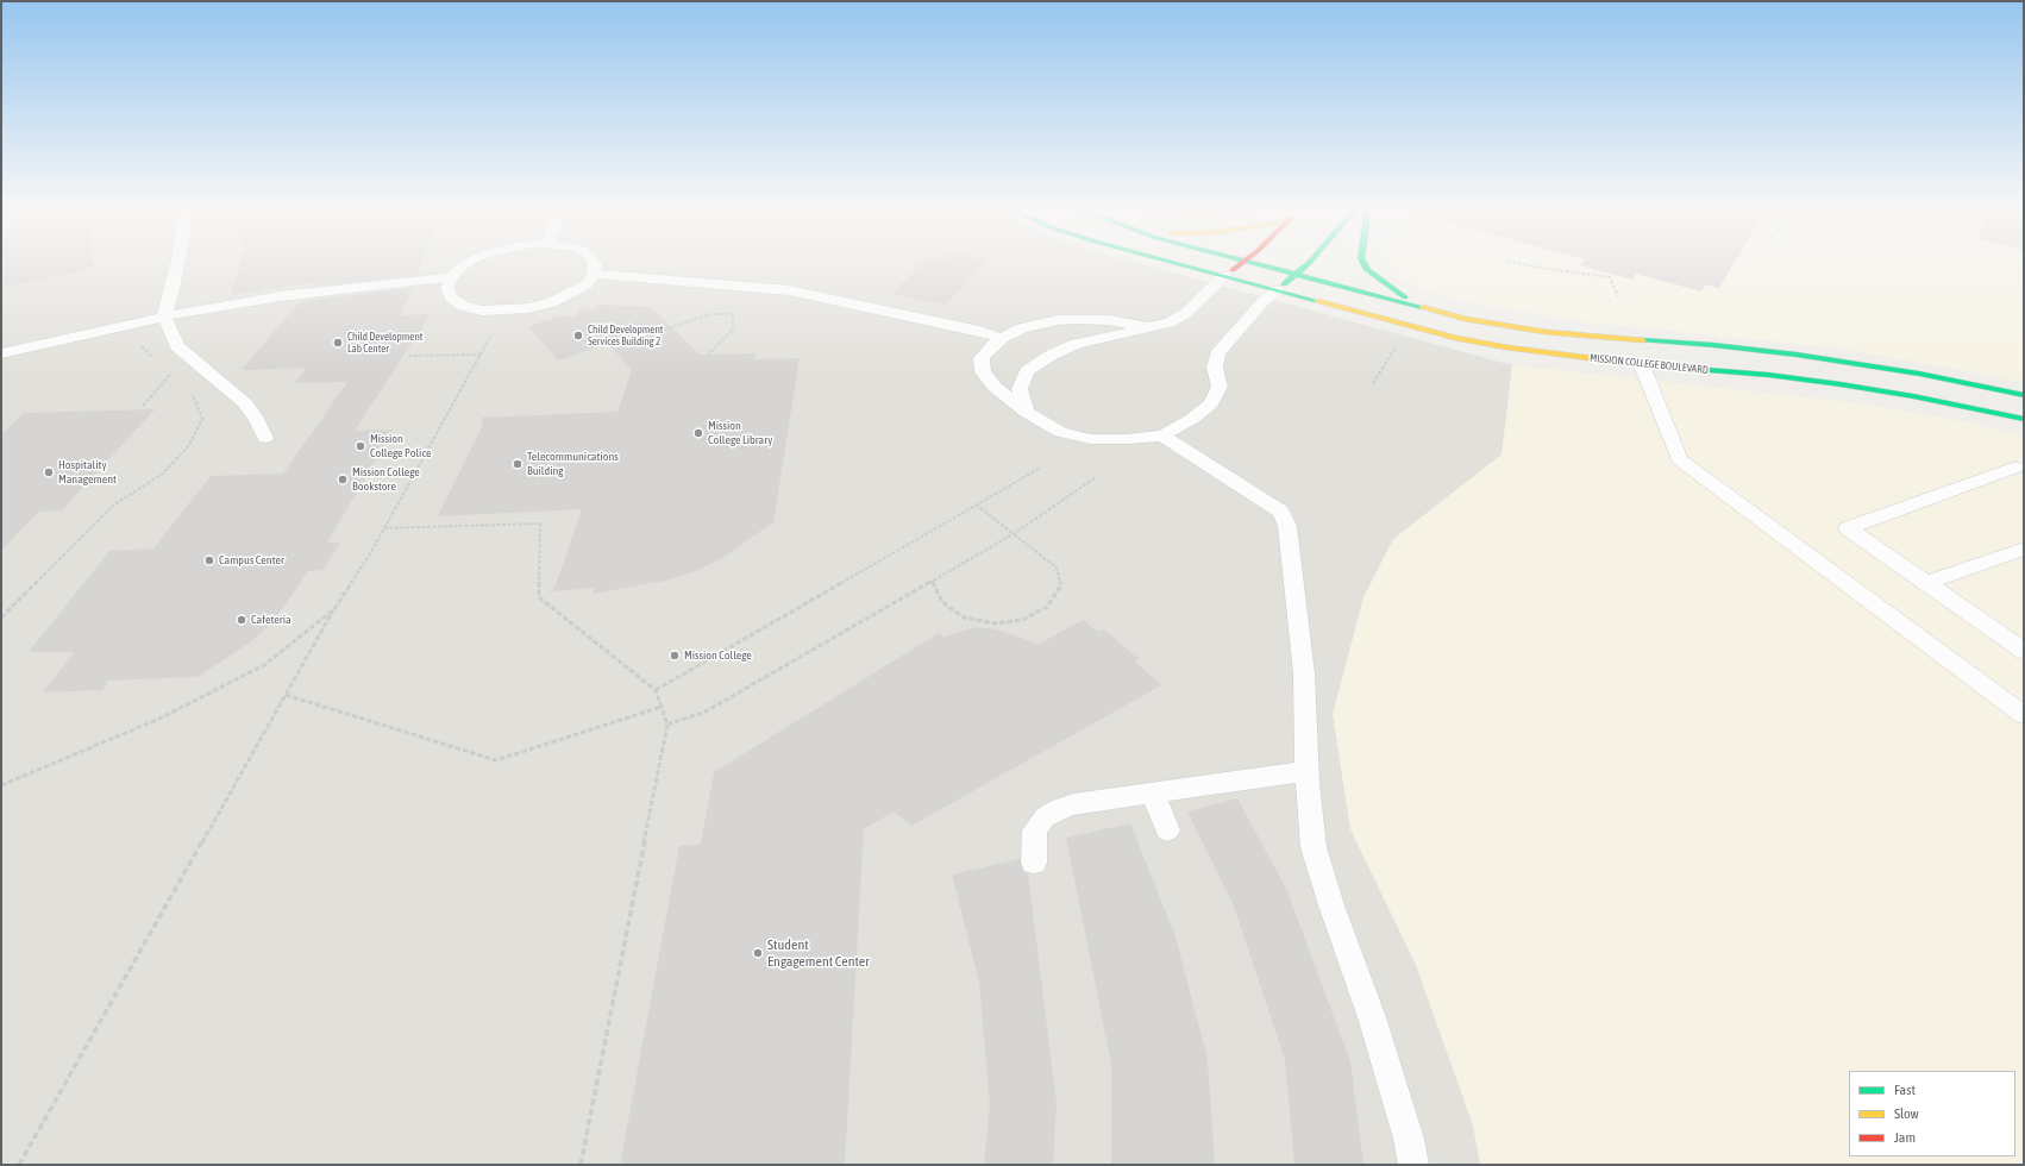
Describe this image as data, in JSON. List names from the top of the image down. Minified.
{"streets":{"street":["MISSION COLLEGE BOULEVARD"]},"places":["Child Development Services Building 2","Child Development Lab Center","Mission College Library","Mission College Police","Telecommunications Building","Hospitality Management","Mission College Bookstore","Campus Center","Cafeteria","Mission College","Student Engagement Center"],"legend":["Fast","Slow","Jam"]}
